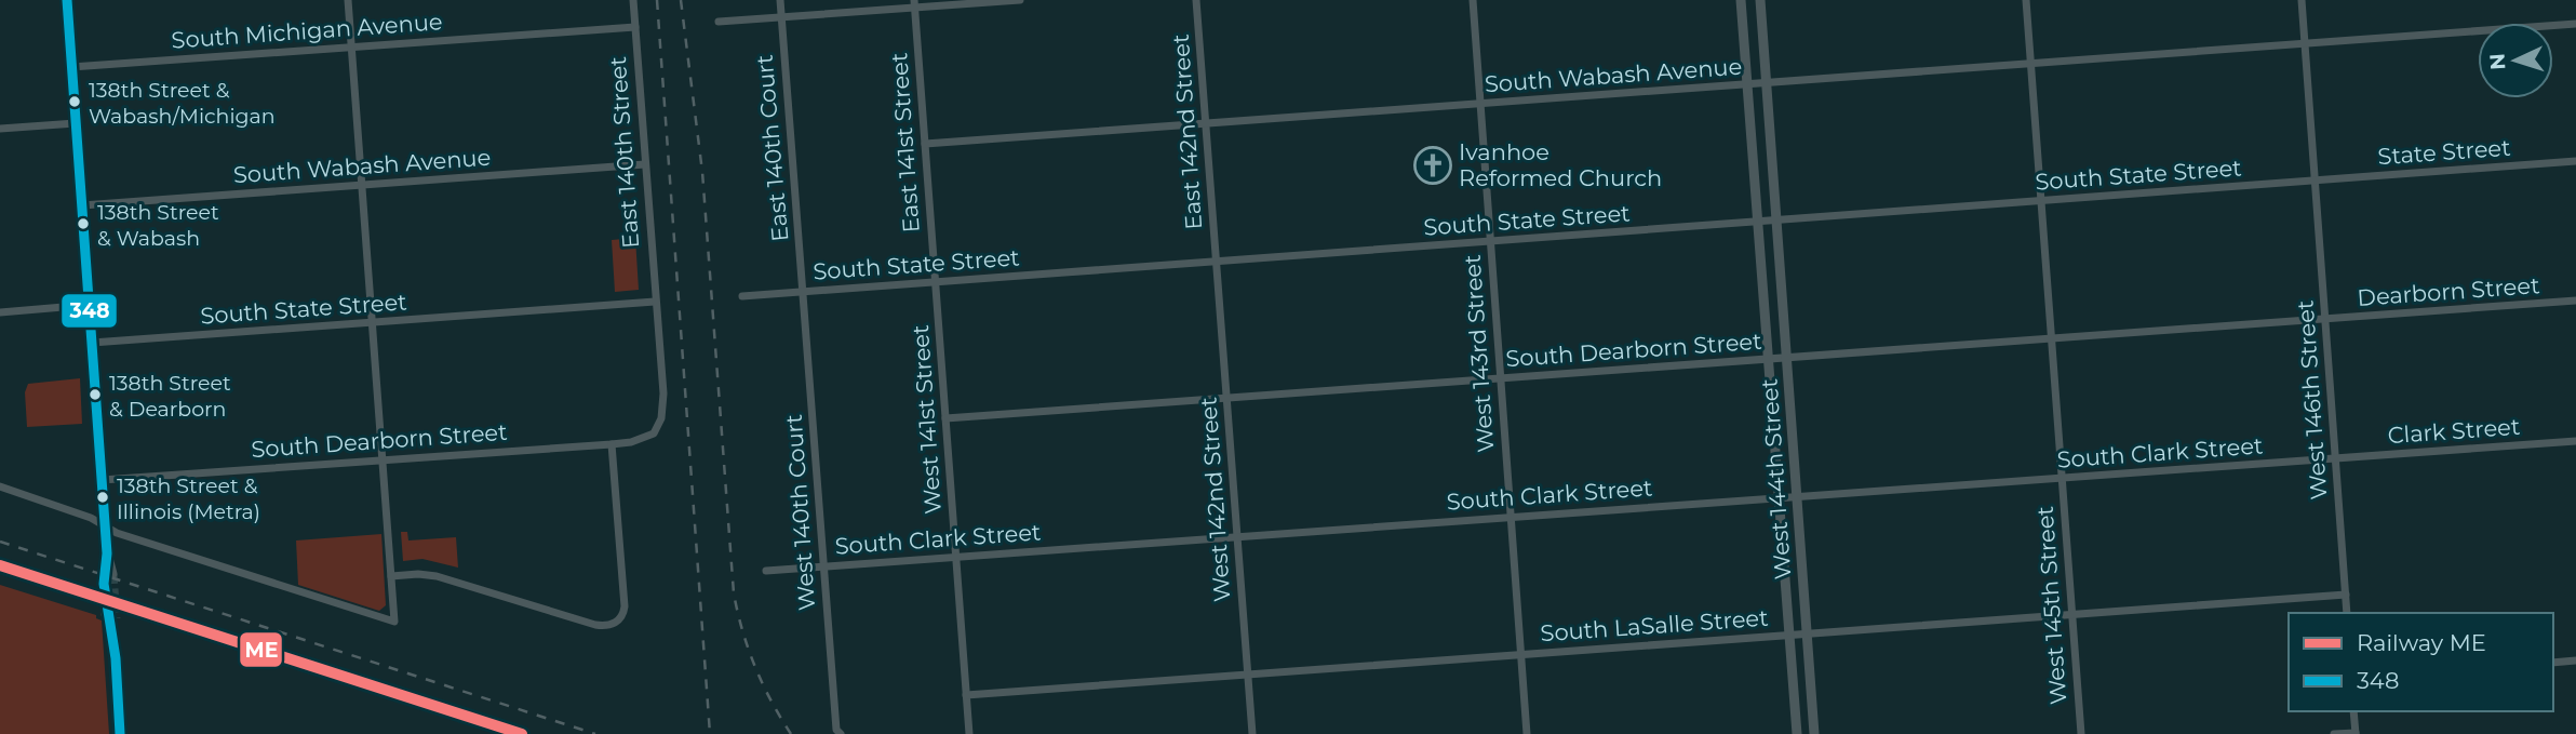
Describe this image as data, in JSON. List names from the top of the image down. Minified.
{"streets":{"street":["South Michigan Avenue","South Wabash Avenue","East 142nd Street","East 141st Street","East 140th Court","East 140th Street","State Street","South State Street","Dearborn Street","South Dearborn Street","West 143rd Street","West 146th Street","West 141st Street","Clark Street","South Clark Street","West 144th Street","West 142nd Street","West 140th Court","West 145th Street","South LaSalle Street"]},"crossings":[["South Michigan Avenue","East 140th Street"],["South Wabash Avenue","East 142nd Street"],["South Wabash Avenue","East 141st Street"],["South Wabash Avenue","East 140th Street"],["South Wabash Avenue","West 143rd Street"],["South Wabash Avenue","West 146th Street"],["South Wabash Avenue","West 144th Street"],["South Wabash Avenue","West 145th Street"],["East 142nd Street","South State Street"],["East 142nd Street","West 142nd Street"],["East 141st Street","South State Street"],["East 141st Street","West 141st Street"],["East 140th Court","South State Street"],["East 140th Court","West 140th Court"],["East 140th Street","South State Street"],["East 140th Street","South Dearborn Street"],["State Street","South State Street"],["State Street","West 146th Street"],["South State Street","West 143rd Street"],["South State Street","West 146th Street"],["South State Street","West 141st Street"],["South State Street","West 144th Street"],["South State Street","West 142nd Street"],["South State Street","West 140th Court"],["South State Street","West 145th Street"],["Dearborn Street","South Dearborn Street"],["Dearborn Street","West 146th Street"],["South Dearborn Street","West 143rd Street"],["South Dearborn Street","West 146th Street"],["South Dearborn Street","West 141st Street"],["South Dearborn Street","West 144th Street"],["South Dearborn Street","West 142nd Street"],["South Dearborn Street","West 145th Street"],["West 143rd Street","South Clark Street"],["West 143rd Street","South LaSalle Street"],["West 146th Street","Clark Street"],["West 146th Street","South Clark Street"],["West 146th Street","South LaSalle Street"],["West 141st Street","South Clark Street"],["West 141st Street","South LaSalle Street"],["Clark Street","South Clark Street"],["South Clark Street","West 144th Street"],["South Clark Street","West 142nd Street"],["South Clark Street","West 140th Court"],["South Clark Street","West 145th Street"],["West 144th Street","South LaSalle Street"],["West 142nd Street","South LaSalle Street"],["West 145th Street","South LaSalle Street"]],"places":{"other":["138th Street & Wabash/Michigan","138th Street & Wabash","138th Street & Dearborn","138th Street & Illinois (Metra)"],"church":["Ivanhoe Reformed Church"]},"lines":["transit line 348","rail line ME"],"legend":["Railway ME","348"],"north":"left"}
